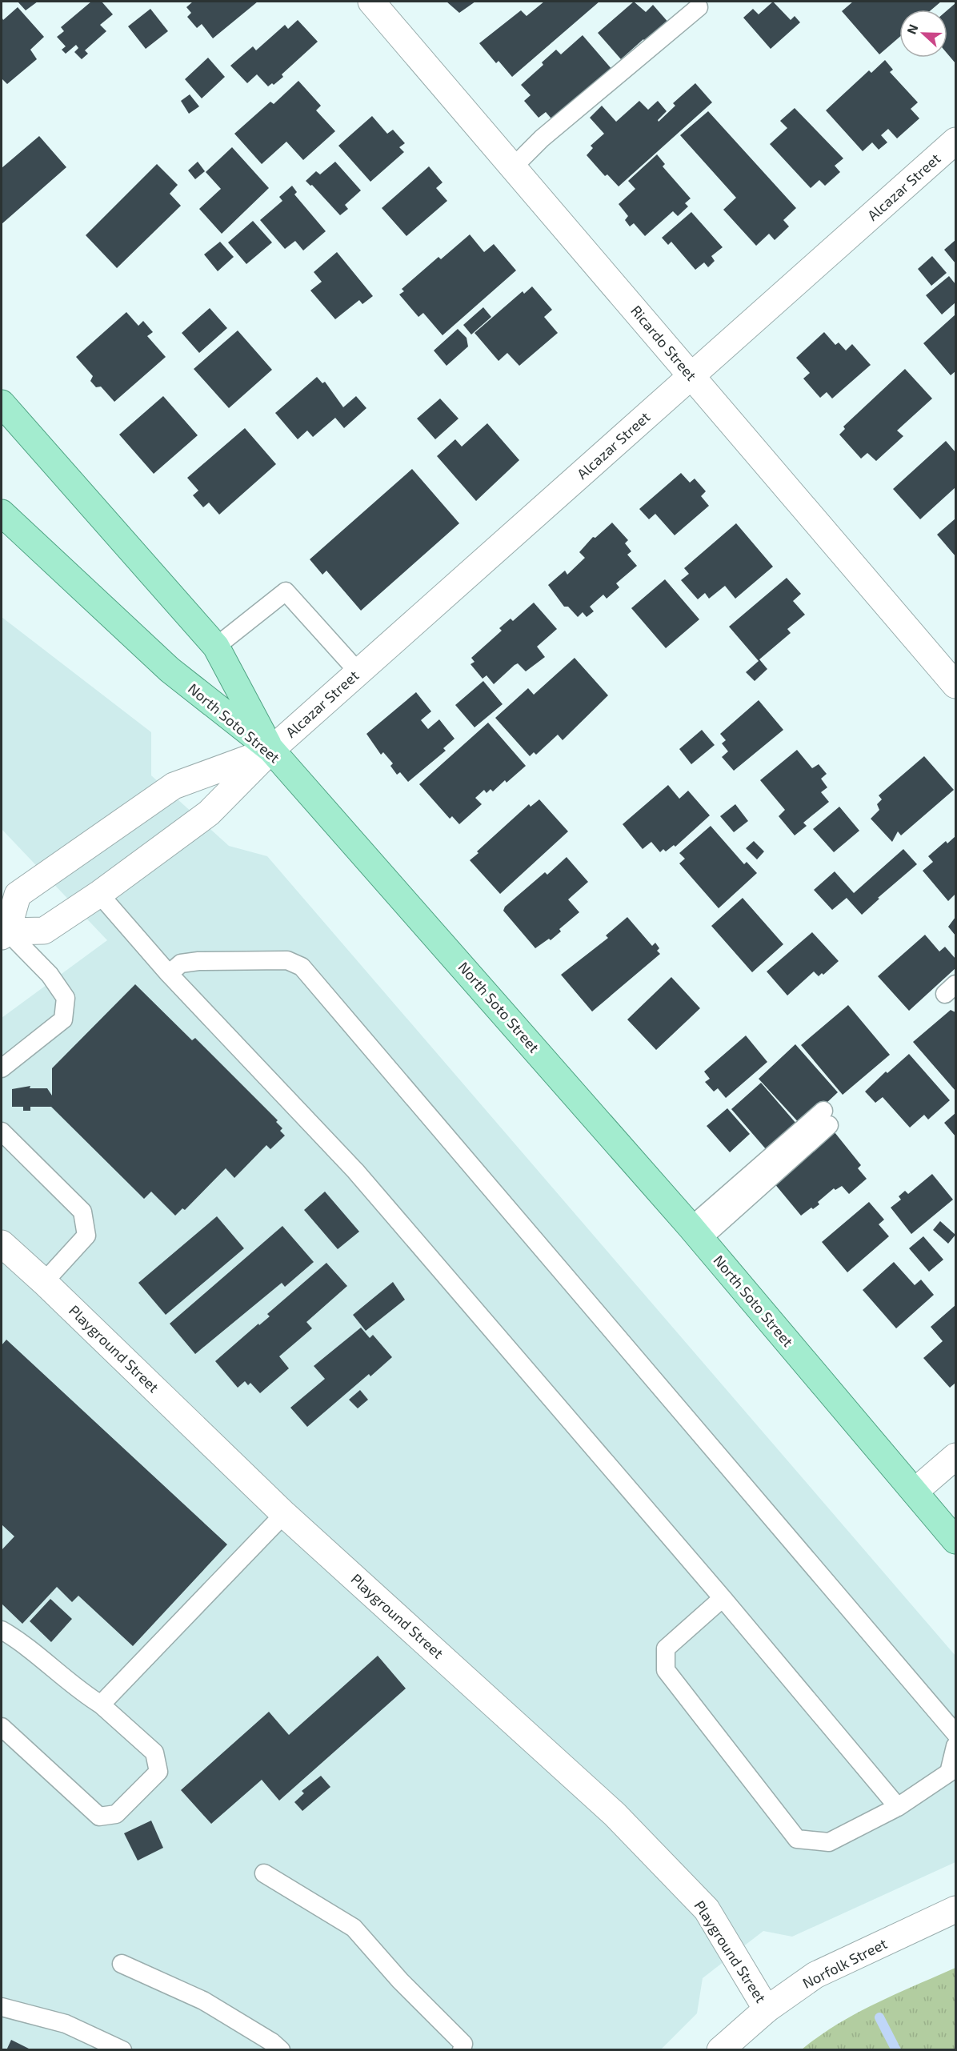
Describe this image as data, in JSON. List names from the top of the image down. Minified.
{"streets":{"main road":["North Soto Street"],"street":["Alcazar Street","Ricardo Street","Playground Street","Norfolk Street"]},"crossings":[["Alcazar Street","Ricardo Street"],["Alcazar Street","North Soto Street"],["Playground Street","Norfolk Street"]],"north":"left"}
